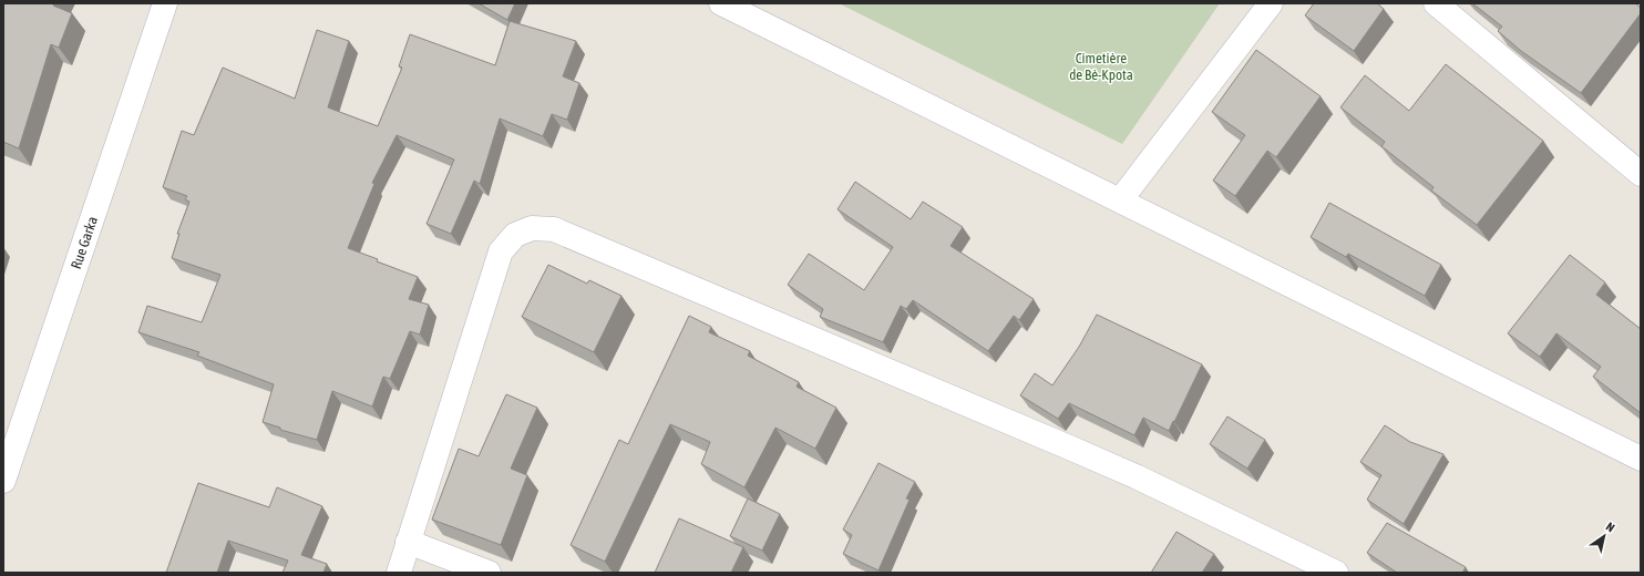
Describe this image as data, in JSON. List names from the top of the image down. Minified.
{"streets":{"street":["Rue Garka"]},"parks":["Cimetière de Bè-Kpota"],"north":"top right"}
